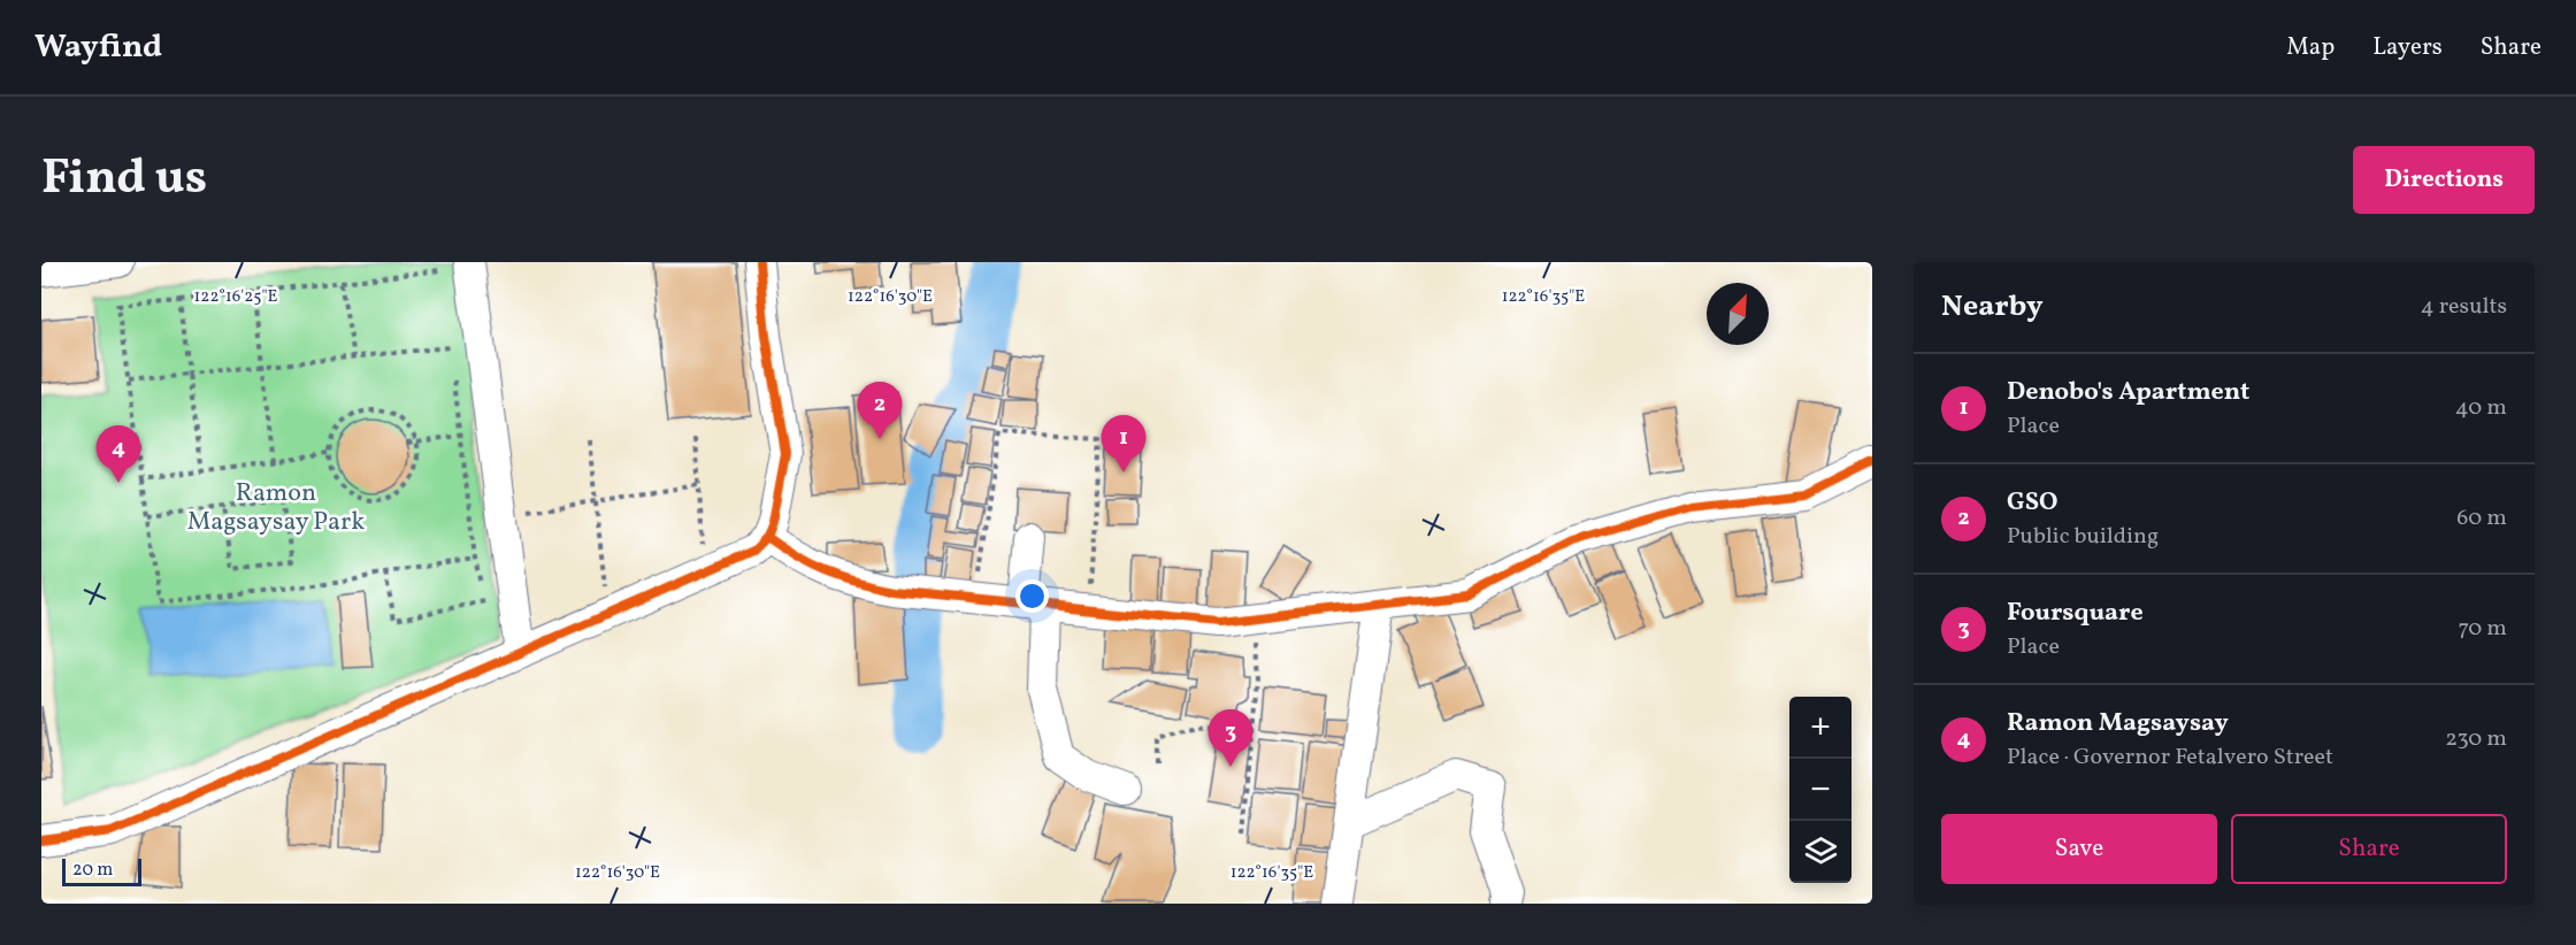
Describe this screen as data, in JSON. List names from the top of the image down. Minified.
{"parks":["Ramon Magsaysay Park"],"scale_bar":"20 m","north":"top right","page":{"header":"Wayfind","nav":["Map","Layers","Share"],"title":"Find us","buttons":["Directions",["Save","Share"]],"heading":["Nearby","4 results"],"list":[{"mark":"1","name":"Denobo's Apartment","note":"Place","value":"40 m"},{"mark":"2","name":"GSO","note":"Public building","value":"60 m"},{"mark":"3","name":"Foursquare","note":"Place","value":"70 m"},{"mark":"4","name":"Ramon Magsaysay","note":"Place · Governor Fetalvero Street","value":"230 m"}],"pins":["2","1","4","3"],"map_buttons":["+","−"],"scale":"20 m"},"coordinates":["122°16'25\"E","122°16'30\"E","122°16'35\"E"]}
